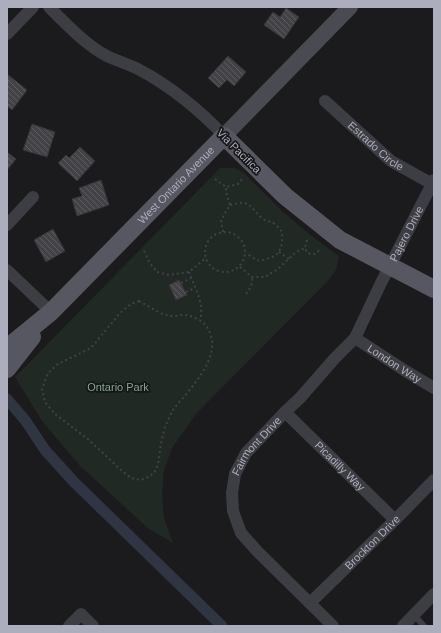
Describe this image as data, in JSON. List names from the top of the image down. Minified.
{"streets":{"main road":["Via Pacifica","West Ontario Avenue"],"street":["Estrado Circle","Pajero Drive","London Way","Fairmont Drive","Picadilly Way","Brockton Drive"]},"crossings":[["Estrado Circle","Pajero Drive"],["Via Pacifica","West Ontario Avenue"],["Via Pacifica","Pajero Drive"],["Via Pacifica","Fairmont Drive"],["Pajero Drive","Fairmont Drive"],["London Way","Fairmont Drive"],["Fairmont Drive","Picadilly Way"],["Fairmont Drive","Brockton Drive"],["Picadilly Way","Brockton Drive"]],"parks":["Ontario Park"]}
